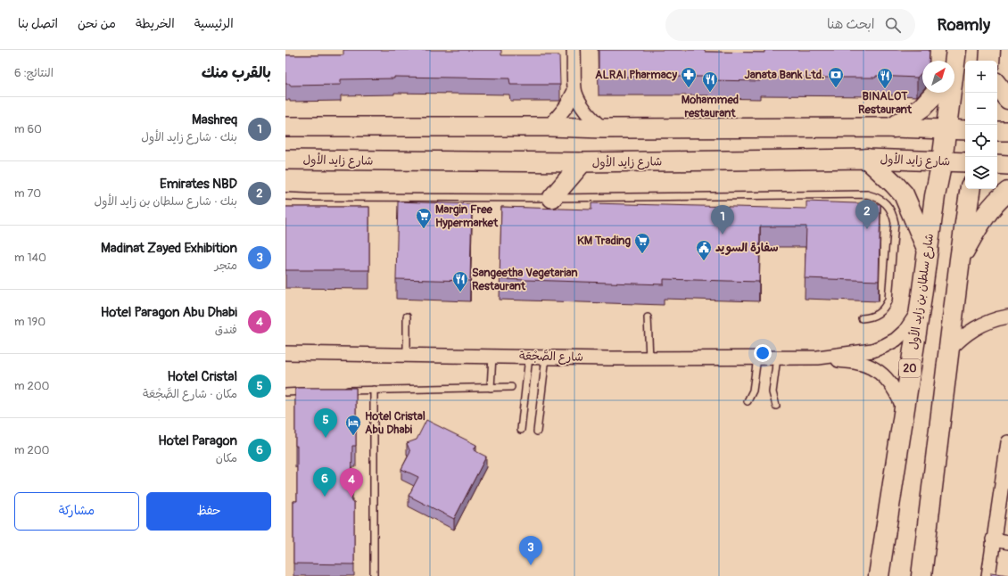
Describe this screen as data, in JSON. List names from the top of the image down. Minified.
{"streets":{"main road":["شارع زايد الأول","شارع سلطان بن زايد الأول","20"],"street":["شارع الصَّجْعَة"]},"crossings":[["شارع زايد الأول","شارع سلطان بن زايد الأول"],["شارع سلطان بن زايد الأول","شارع الصَّجْعَة"]],"places":{"pharmacy":["ALRAI Pharmacy"],"bank":["Janata Bank Ltd."],"restaurant":["BINALOT Restaurant","Mohammed restaurant","Sangeetha Vegetarian Restaurant"],"supermarket":["Margin Free Hypermarket","KM Trading"],"public building":["سفارة السويد"],"hotel":["Hotel Cristal Abu Dhabi"]},"north":"top right","page":{"header":"Roamly","search":"ابحث هنا","nav":["الرئيسية","الخريطة","من نحن","اتصل بنا"],"heading":["بالقرب منك","النتائج: 6"],"map_buttons":["+","−"],"list":[{"mark":"1","name":"Mashreq","note":"بنك · شارع زايد الأول","value":"60 m"},{"mark":"2","name":"Emirates NBD","note":"بنك · شارع سلطان بن زايد الأول","value":"70 m"},{"mark":"3","name":"Madinat Zayed Exhibition","note":"متجر","value":"140 m"},{"mark":"4","name":"Hotel Paragon Abu Dhabi","note":"فندق","value":"190 m"},{"mark":"5","name":"Hotel Cristal","note":"مكان · شارع الصَّجْعَة","value":"200 m"},{"mark":"6","name":"Hotel Paragon","note":"مكان","value":"200 m"}],"pins":["2","1","5","6","4","3"],"buttons":["حفظ","مشاركة"]}}
